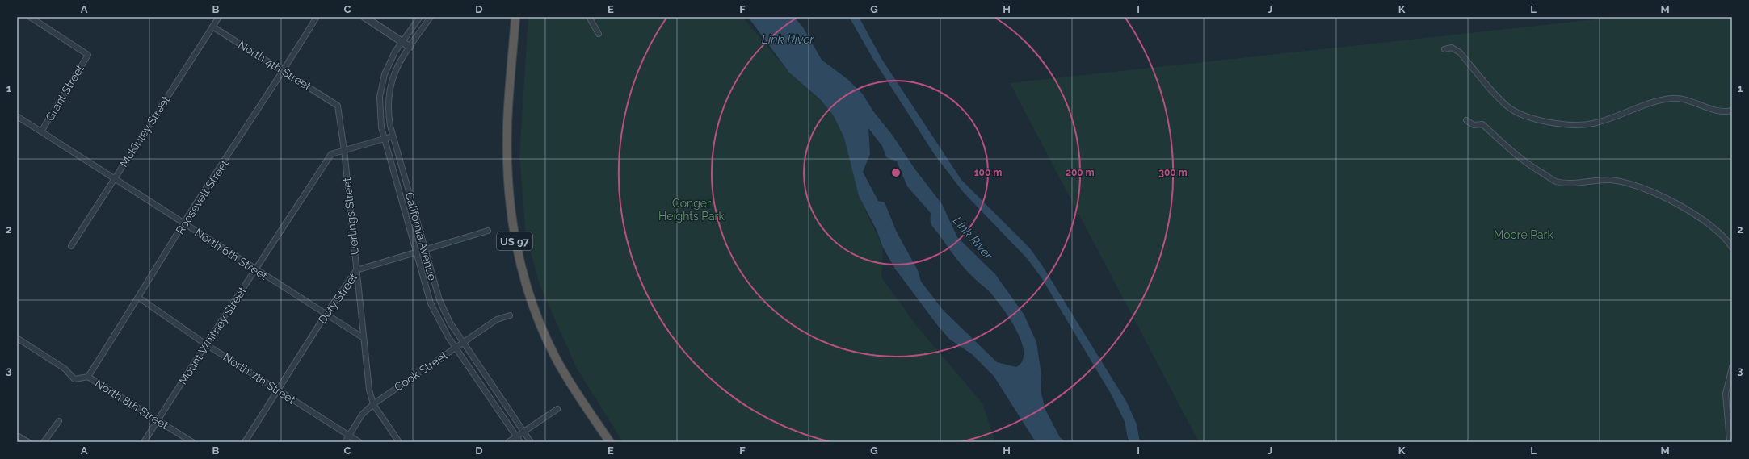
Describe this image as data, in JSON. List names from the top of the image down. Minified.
{"streets":{"highway":["US 97"],"street":["North 4th Street","Grant Street","McKinley Street","Roosevelt Street","Uerlings Street","California Avenue","North 6th Street","Doty Street","Mount Whitney Street","Cook Street","North 7th Street","North 8th Street"]},"crossings":[["North 4th Street","McKinley Street"],["North 4th Street","Roosevelt Street"],["North 4th Street","Uerlings Street"],["Grant Street","North 6th Street"],["McKinley Street","North 6th Street"],["Roosevelt Street","North 6th Street"],["Roosevelt Street","North 7th Street"],["Roosevelt Street","North 8th Street"],["Uerlings Street","North 6th Street"],["Uerlings Street","Doty Street"],["Uerlings Street","Mount Whitney Street"],["Uerlings Street","Cook Street"],["California Avenue","Doty Street"],["California Avenue","Mount Whitney Street"],["California Avenue","Cook Street"],["North 6th Street","Doty Street"],["North 6th Street","Mount Whitney Street"],["Doty Street","North 7th Street"],["Mount Whitney Street","North 7th Street"],["Mount Whitney Street","North 8th Street"],["Cook Street","North 7th Street"]],"water":["Link River"],"parks":["Conger Heights Park","Moore Park"],"grid":{"columns":["A","B","C","D","E","F","G","H","I","J","K","L","M"],"rows":["1","2","3"]},"rings":["100 m","200 m","300 m"]}
